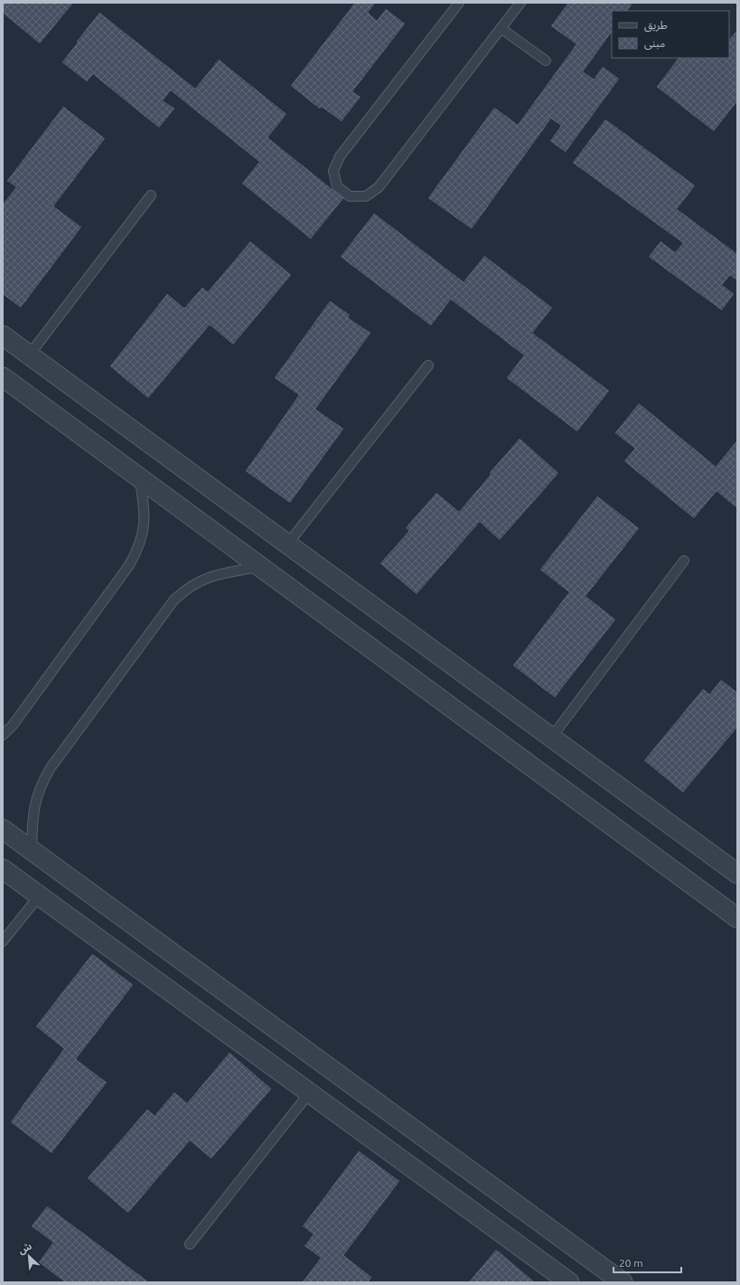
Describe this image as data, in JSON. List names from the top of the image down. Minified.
{"legend":["طريق","مبنى"],"scale_bar":"20 m","north":"top left"}
